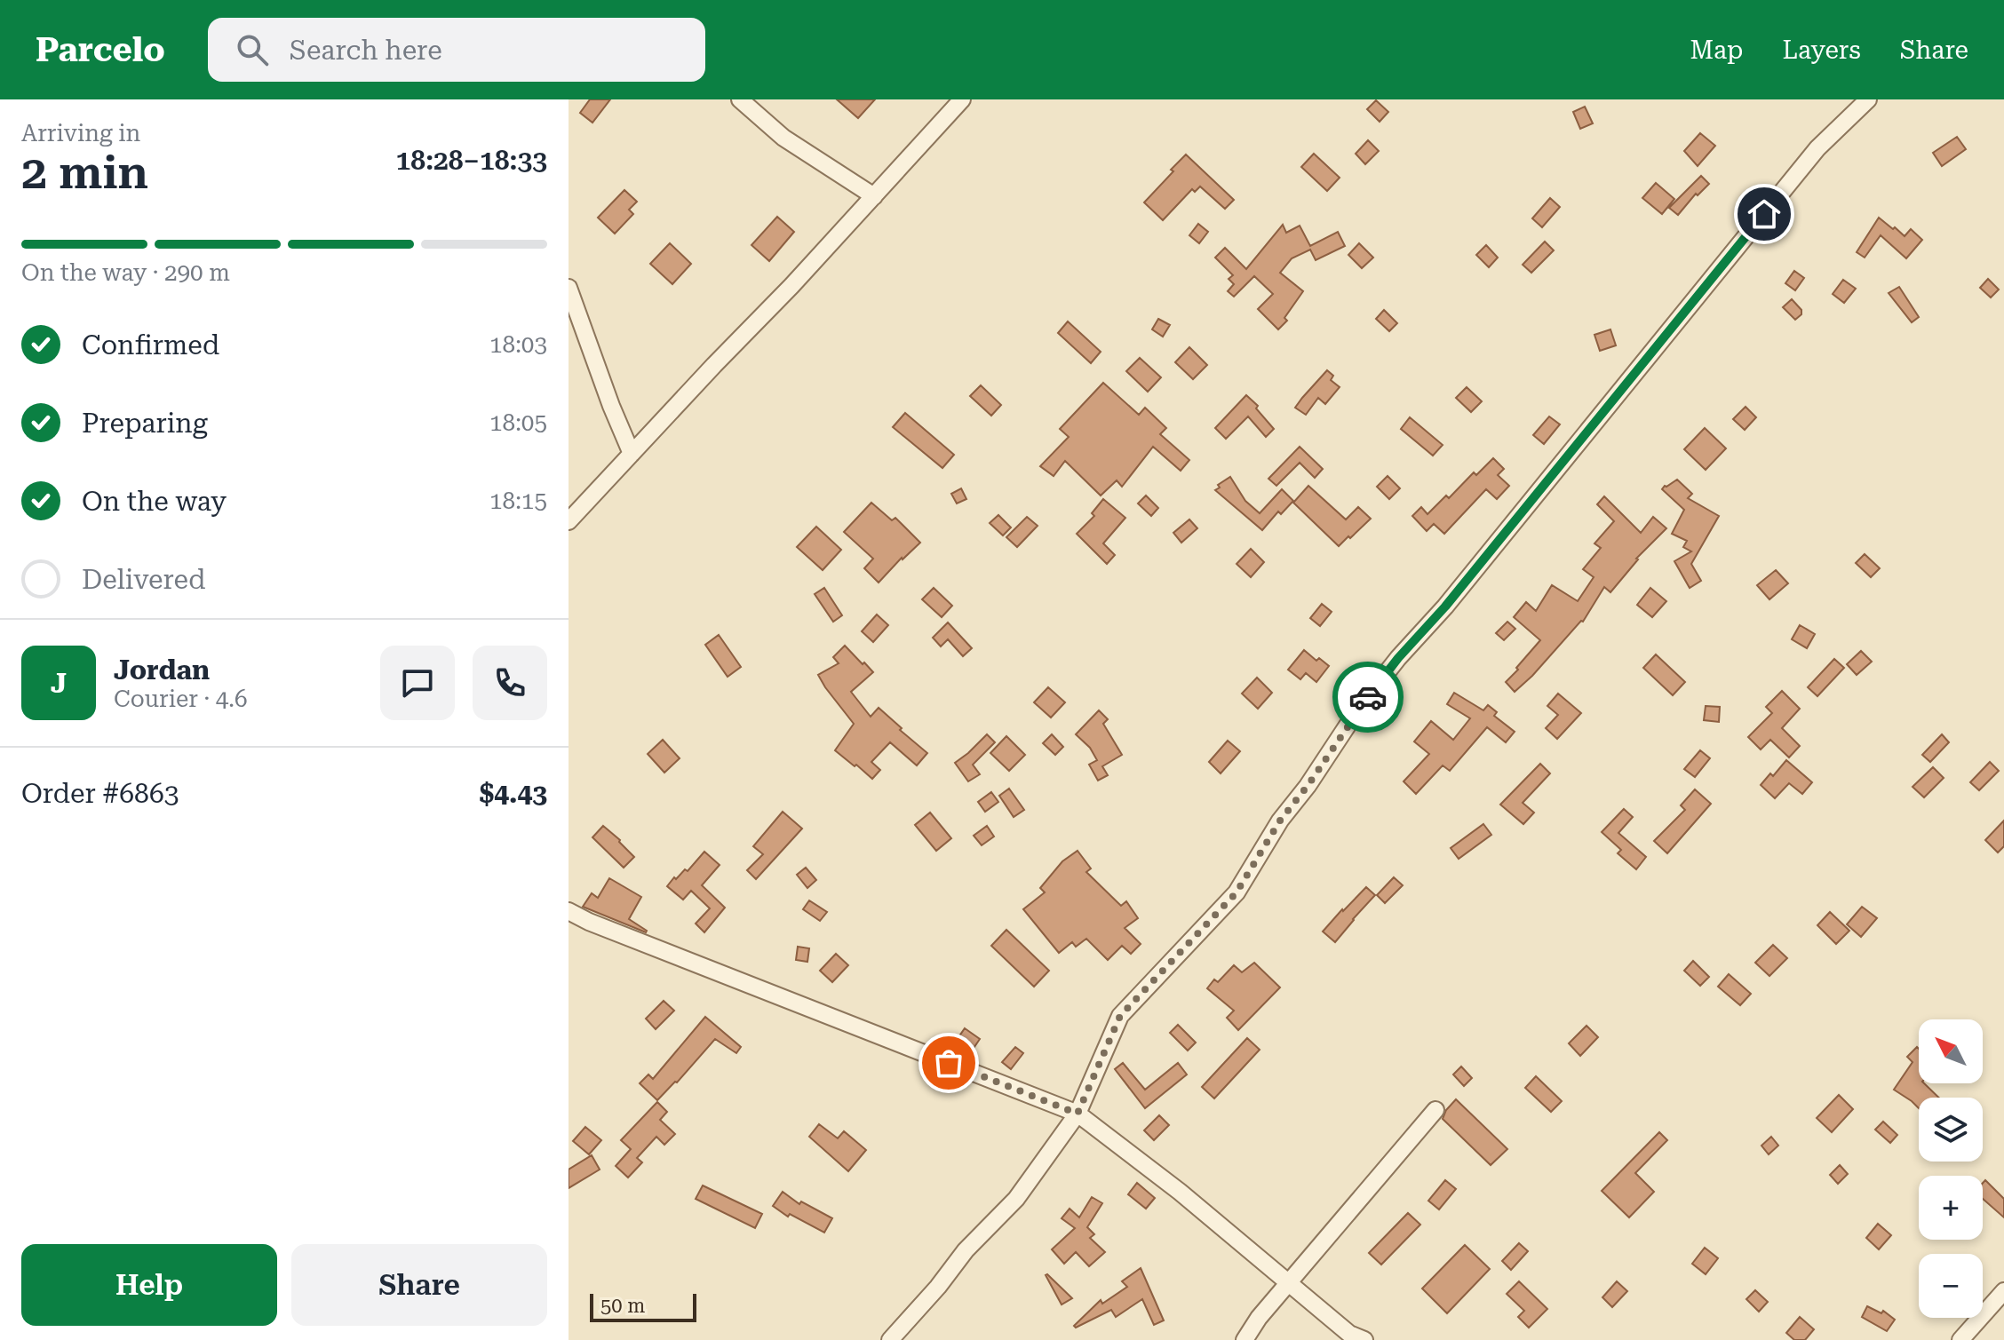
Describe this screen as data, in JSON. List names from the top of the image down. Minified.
{"scale_bar":"50 m","north":"top left","page":{"header":"Parcelo","search":"Search here","nav":["Map","Layers","Share"],"heading":["2 min","Arriving in","18:28–18:33"],"panel":["Jordan","Courier · 4.6","Order #6863","$4.43"],"bar":"On the way · 290 m","list":[["Confirmed","18:03"],["Preparing","18:05"],["On the way","18:15"],"Delivered"],"round":"J","map_buttons":["+","−"],"buttons":["Help","Share"],"scale":"50 m"}}
